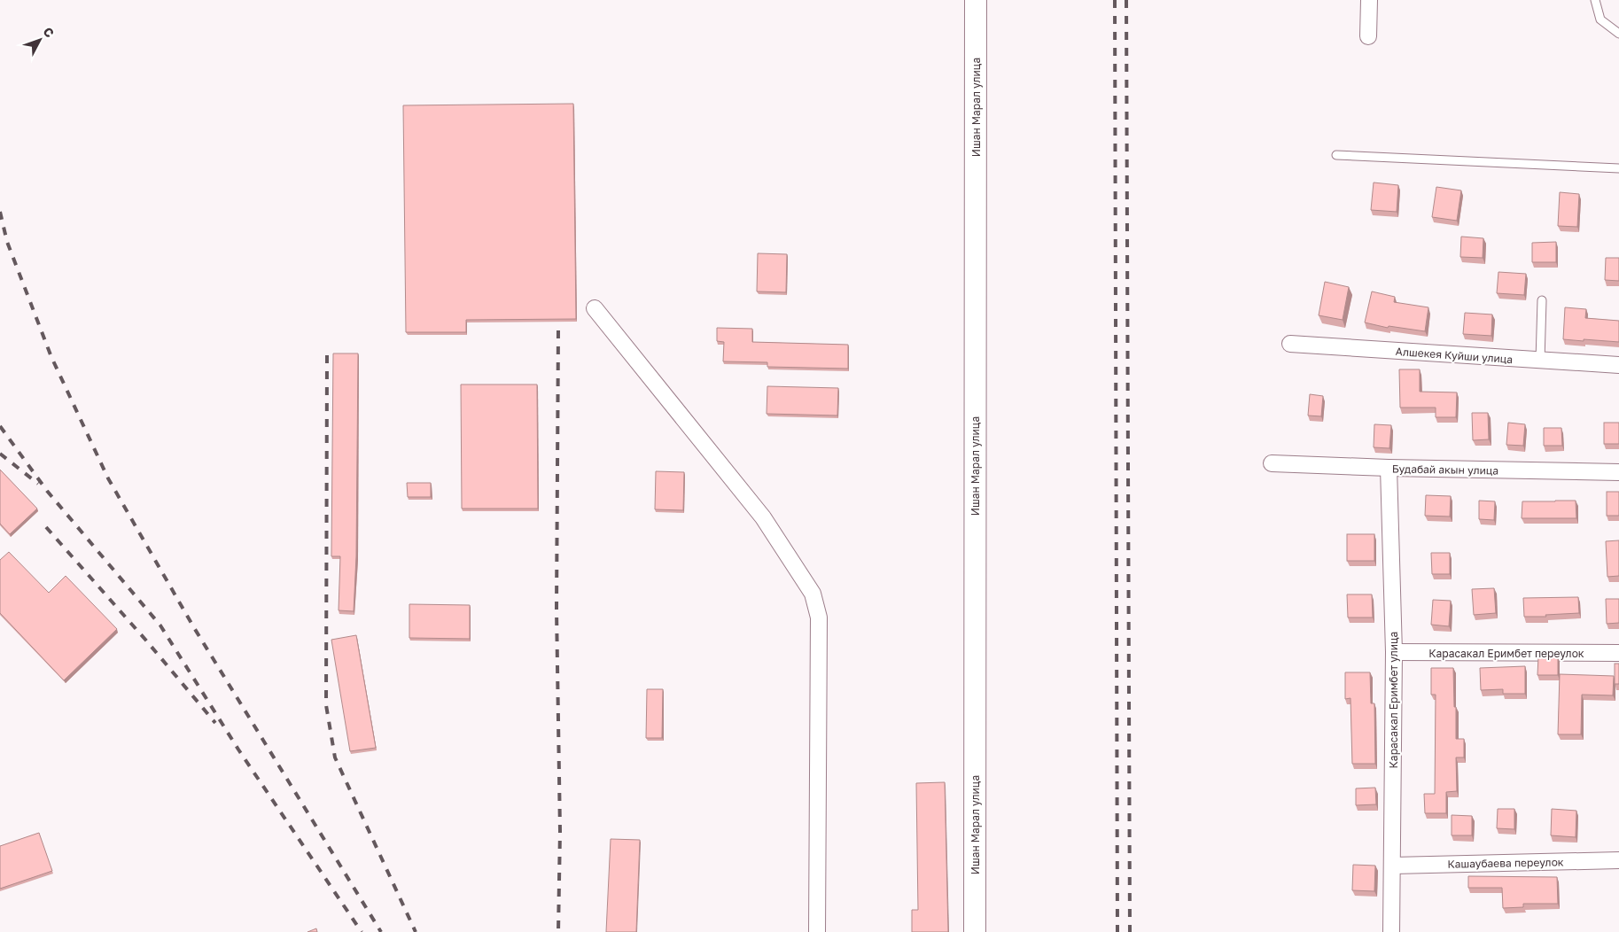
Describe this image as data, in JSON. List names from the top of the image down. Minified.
{"streets":{"main road":["Ишан Марал улица"],"street":["Алшекея Куйши улица","Будабай акын улица","Карасакал Еримбет переулок","Карасакал Еримбет улица","Кашаубаева переулок"]},"crossings":[["Будабай акын улица","Карасакал Еримбет улица"],["Карасакал Еримбет переулок","Карасакал Еримбет улица"],["Карасакал Еримбет улица","Кашаубаева переулок"]],"north":"top right"}
